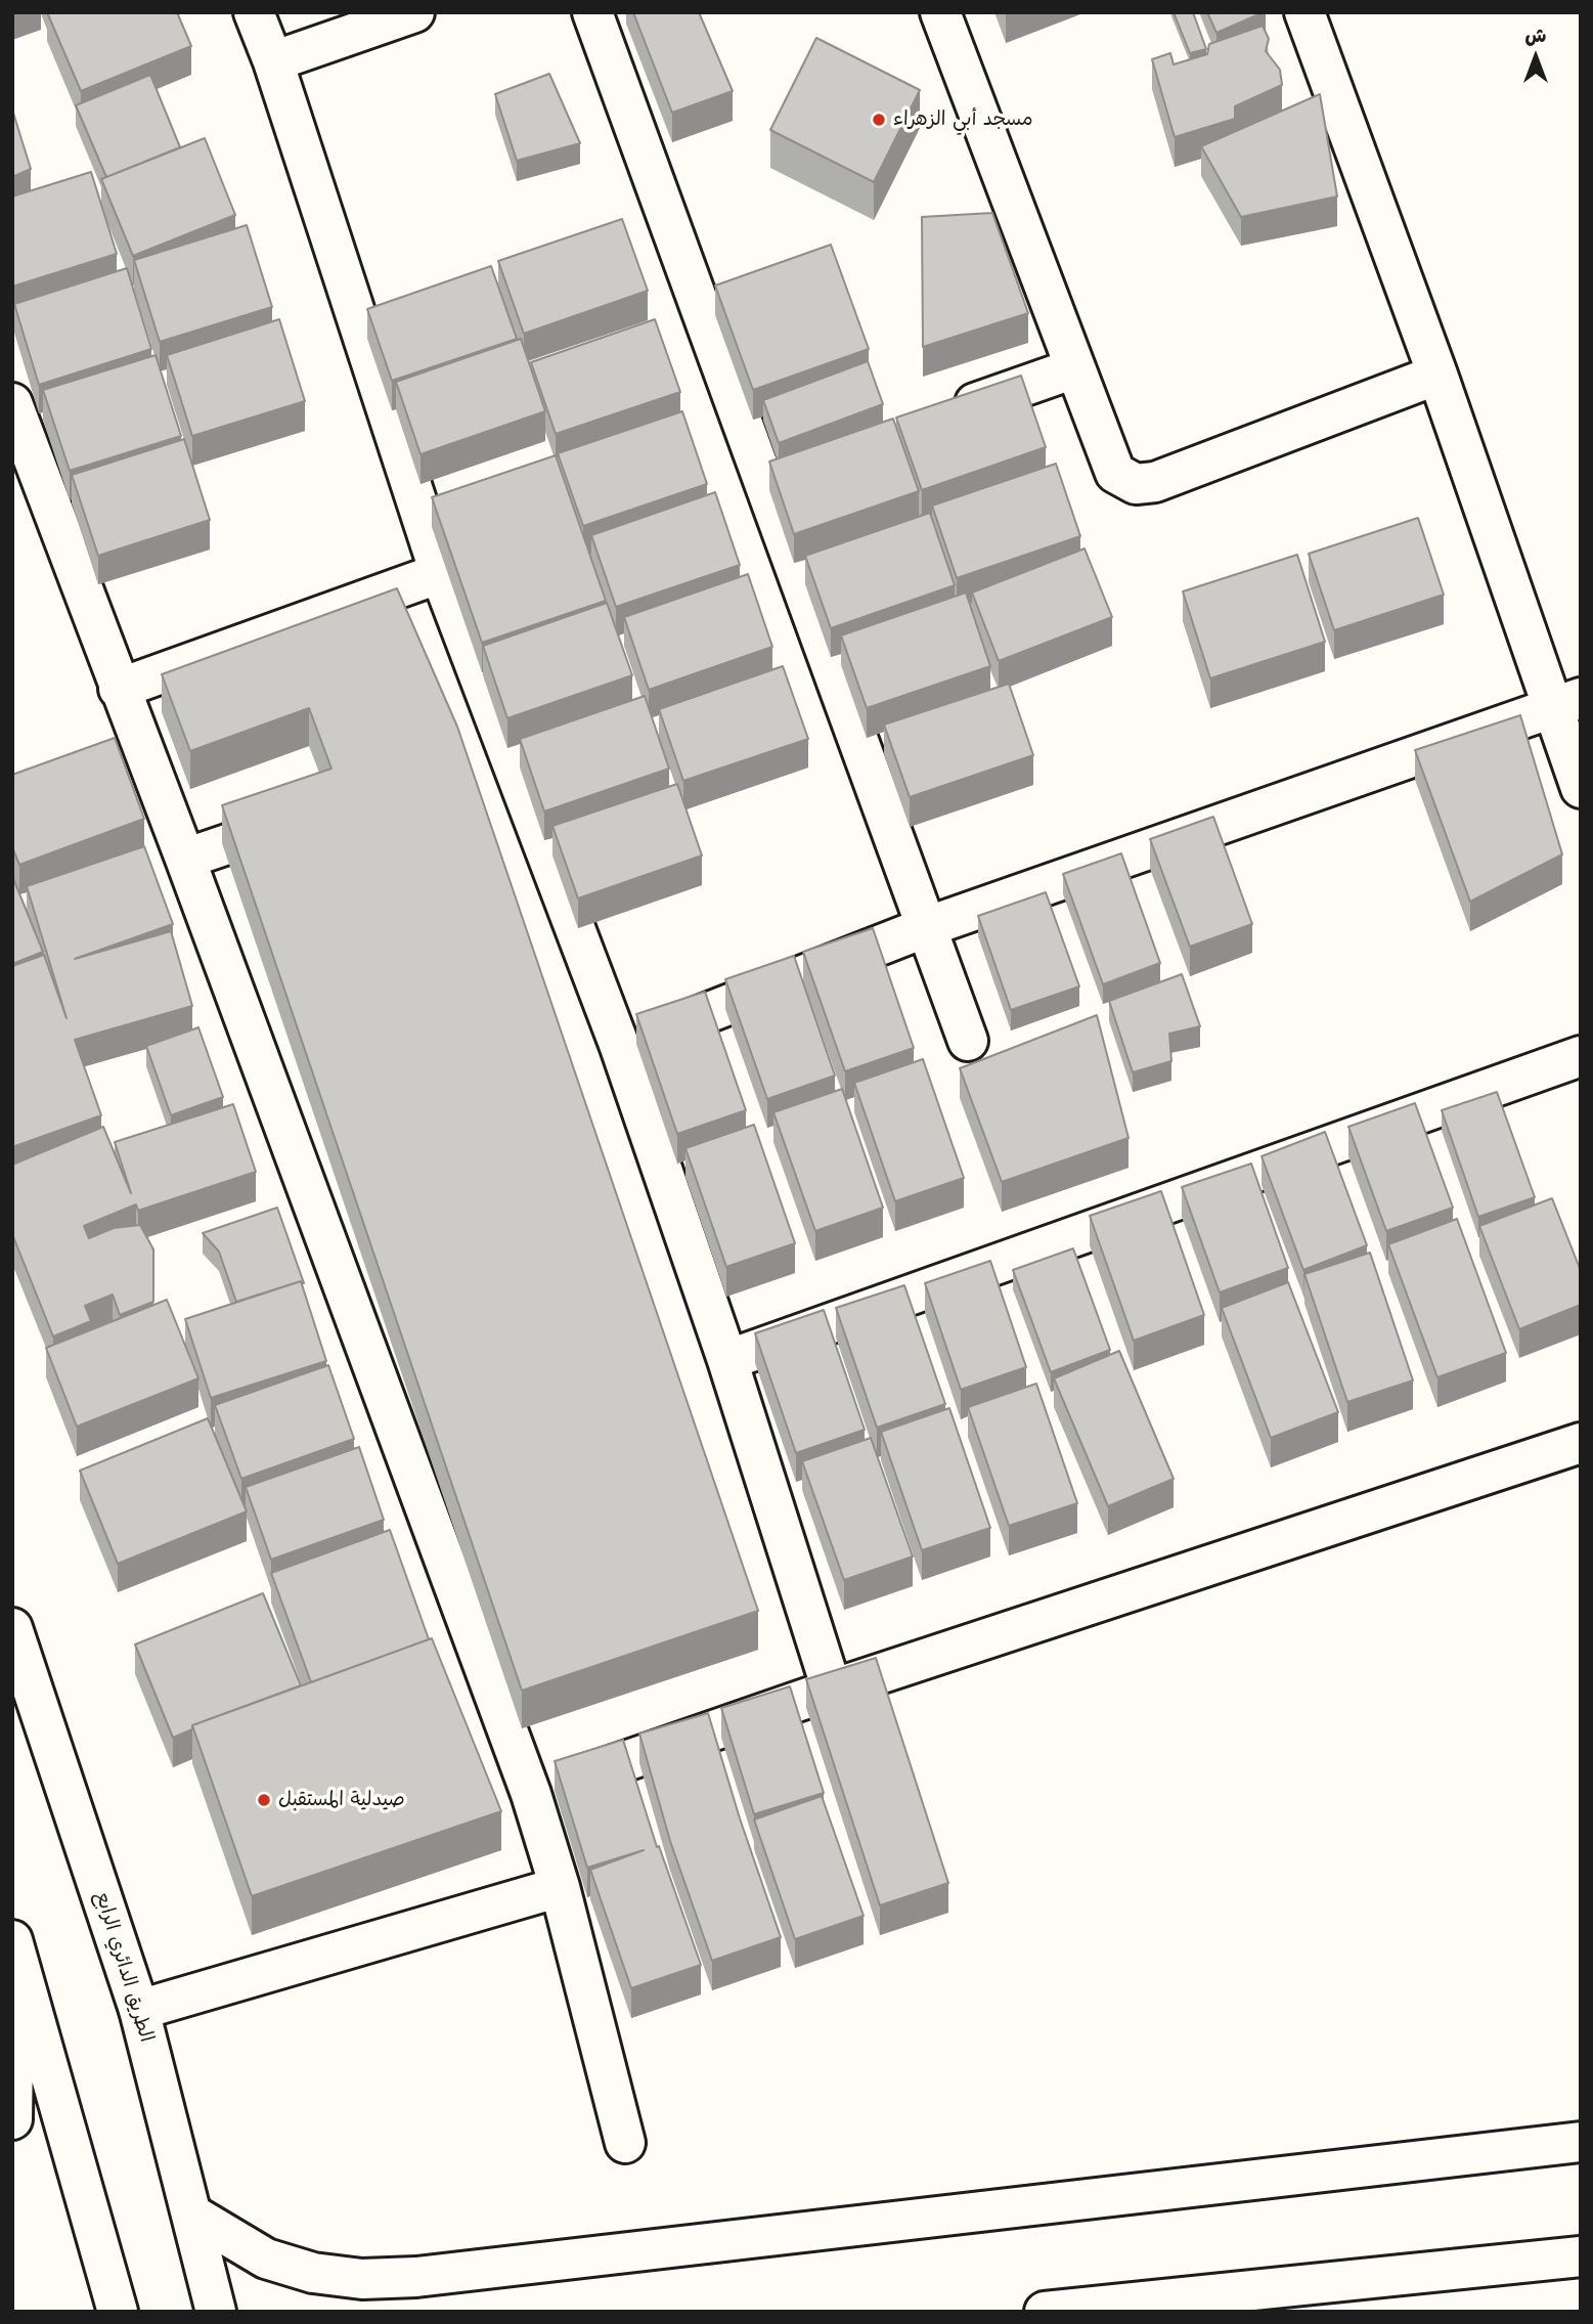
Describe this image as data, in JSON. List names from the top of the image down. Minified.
{"streets":{"street":["الطريق الدائري الرابع"]},"places":["مسجد أبي الزهراء","صيدلية المستقبل"],"north":"top"}
